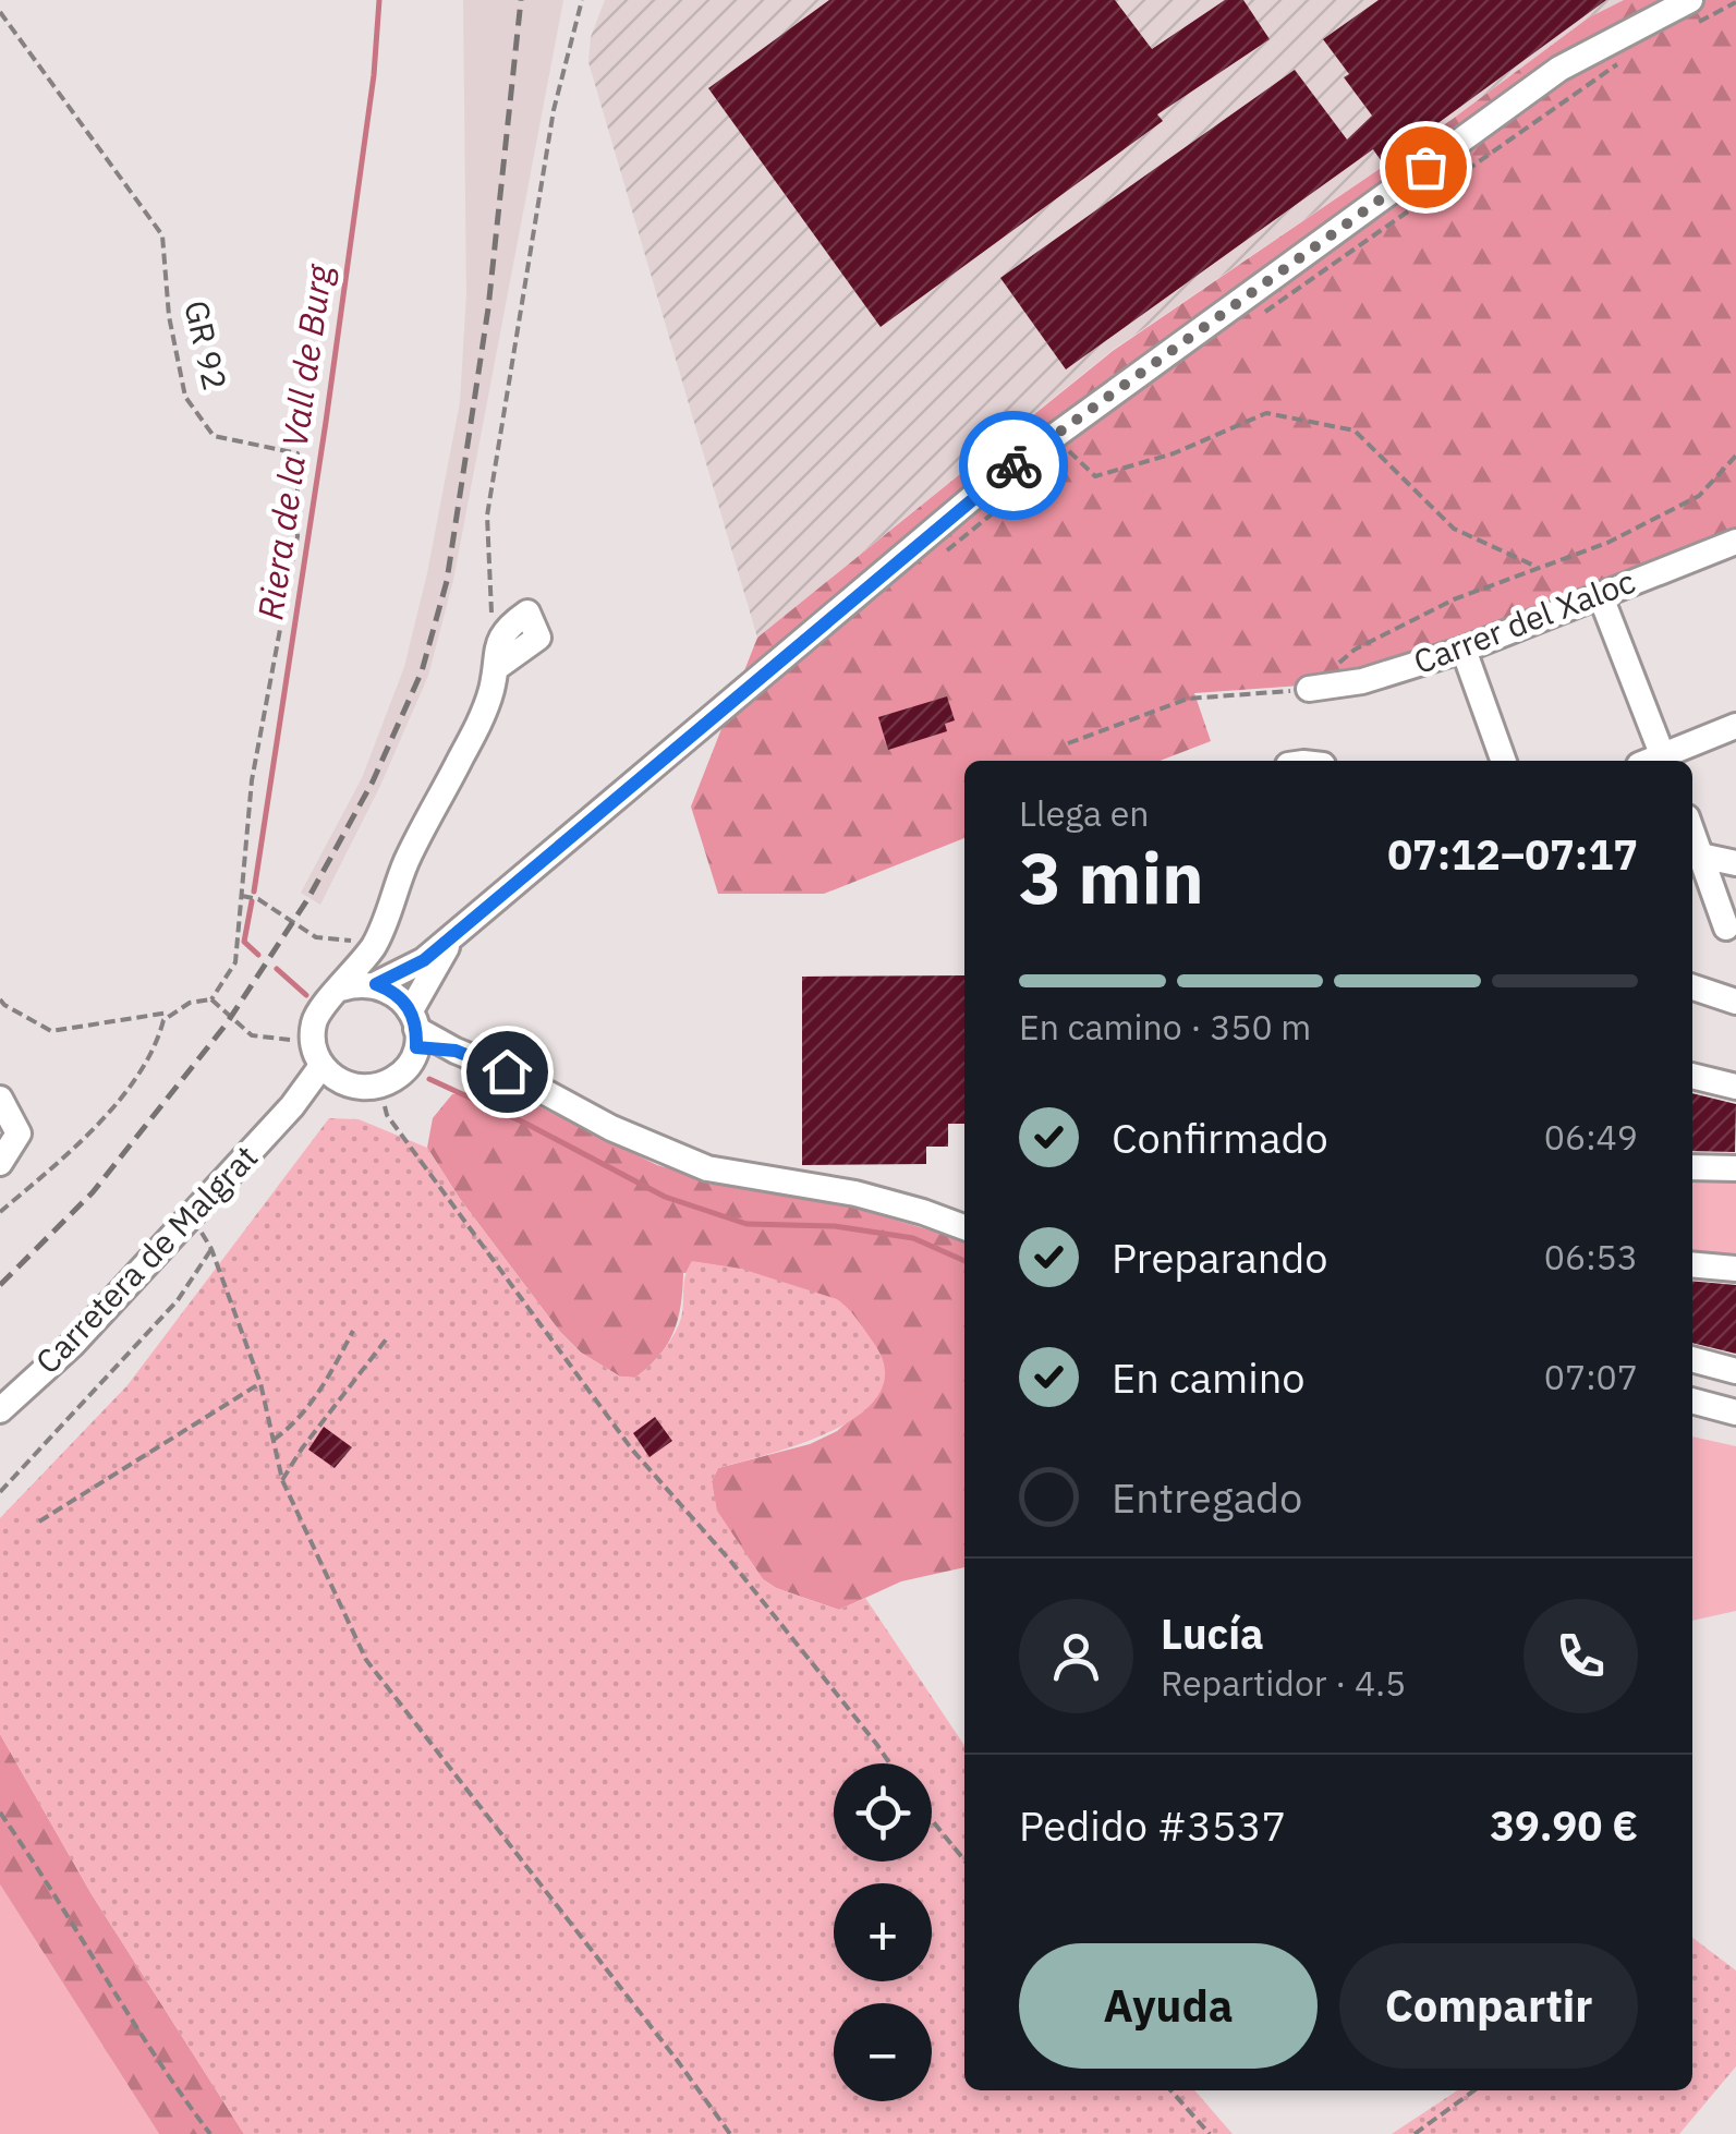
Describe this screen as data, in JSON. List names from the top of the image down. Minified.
{"streets":{"street":["Carrer del Xaloc","Carretera de Malgrat"],"path":["GR 92"]},"water":["Riera de la Vall de Burg"],"page":{"heading":["3 min","Llega en","07:12–07:17"],"panel":["Lucía","Repartidor · 4.5","Pedido #3537","39.90 €"],"bar":"En camino · 350 m","list":[["Confirmado","06:49"],["Preparando","06:53"],["En camino","07:07"],"Entregado"],"map_buttons":["+","−"],"buttons":["Ayuda","Compartir"]}}
